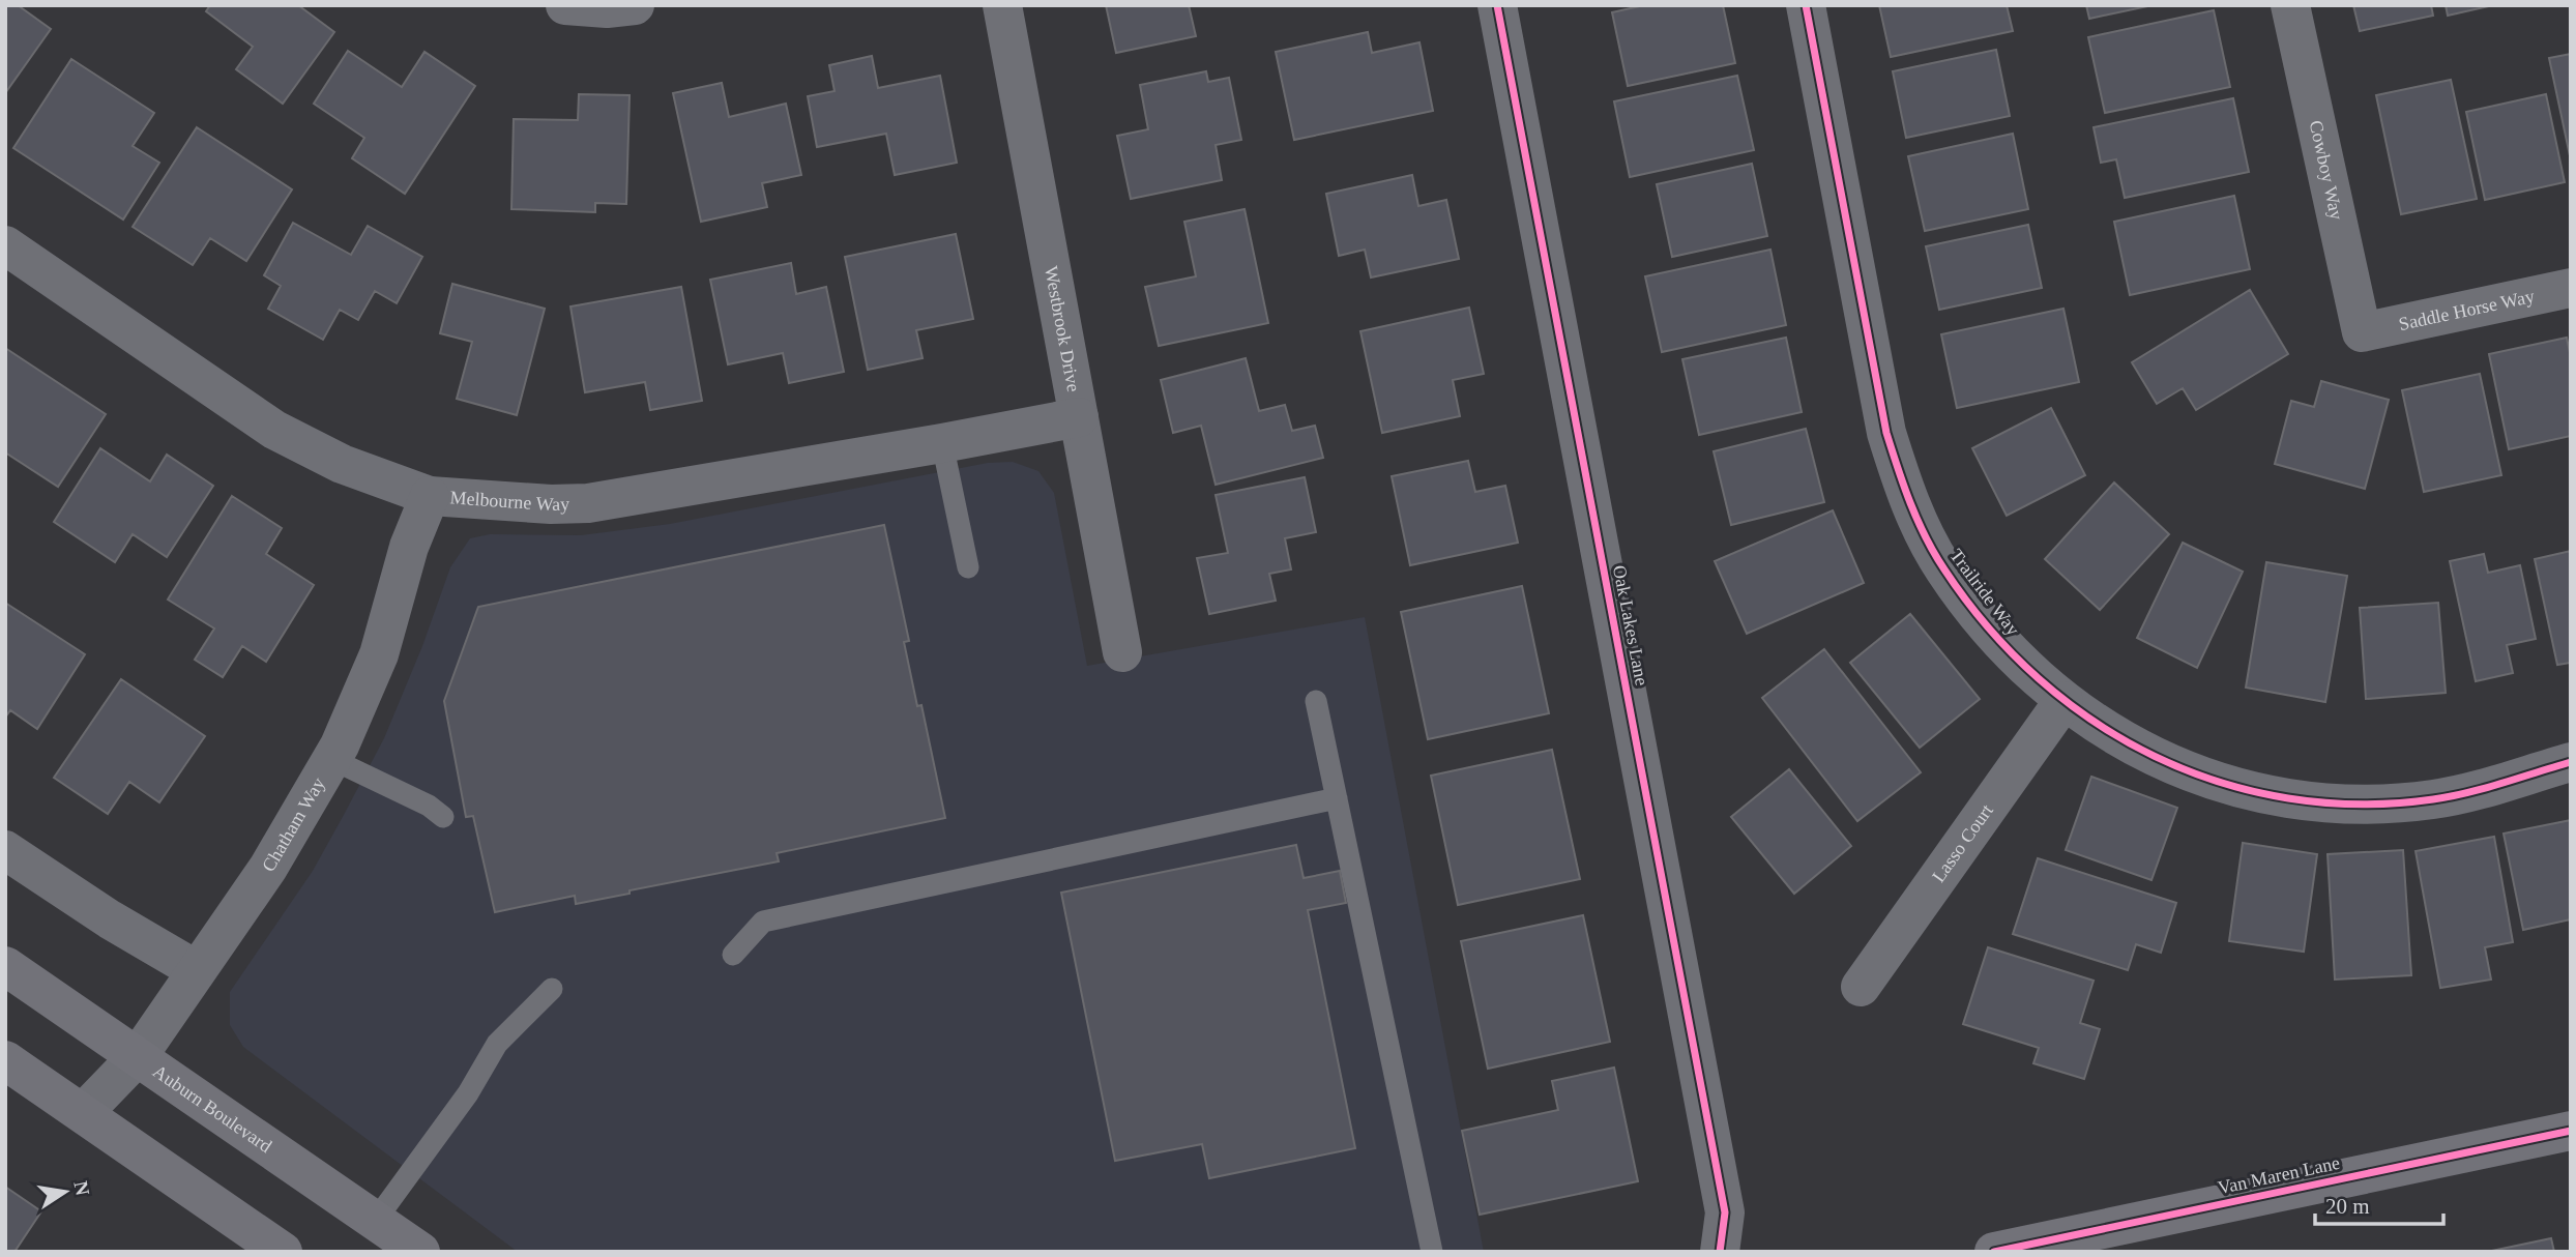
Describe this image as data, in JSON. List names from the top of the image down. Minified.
{"streets":{"main road":["Auburn Boulevard","Van Maren Lane"],"street":["Cowboy Way","Saddle Horse Way","Westbrook Drive","Melbourne Way","Trailride Way","Oak Lakes Lane","Chatham Way","Lasso Court"]},"crossings":[["Cowboy Way","Saddle Horse Way"],["Westbrook Drive","Melbourne Way"],["Melbourne Way","Chatham Way"],["Trailride Way","Lasso Court"],["Chatham Way","Auburn Boulevard"]],"scale_bar":"20 m","north":"right"}
